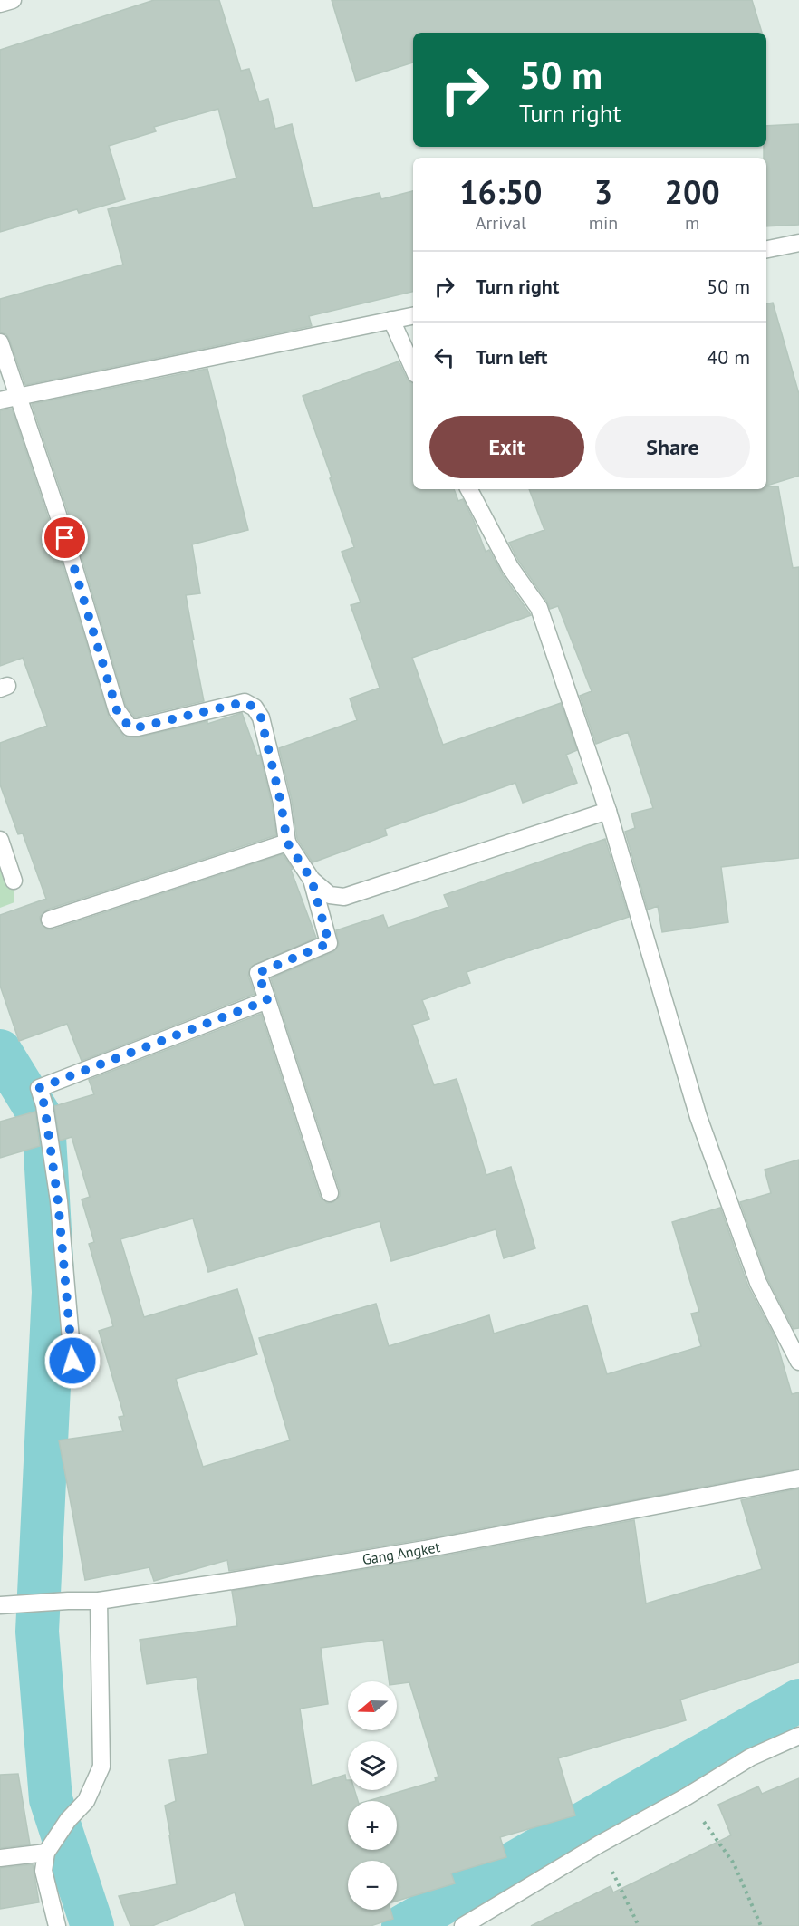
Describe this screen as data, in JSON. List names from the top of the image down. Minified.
{"streets":{"street":["Gang Angket"]},"north":"left","page":{"turn":["50 m","Turn right"],"eta":["16:50","Arrival","3","min","200","m"],"list":[{"name":"Turn right","value":"50 m"},{"name":"Turn left","value":"40 m"}],"buttons":["Exit","Share"],"map_buttons":["+","−"]}}
